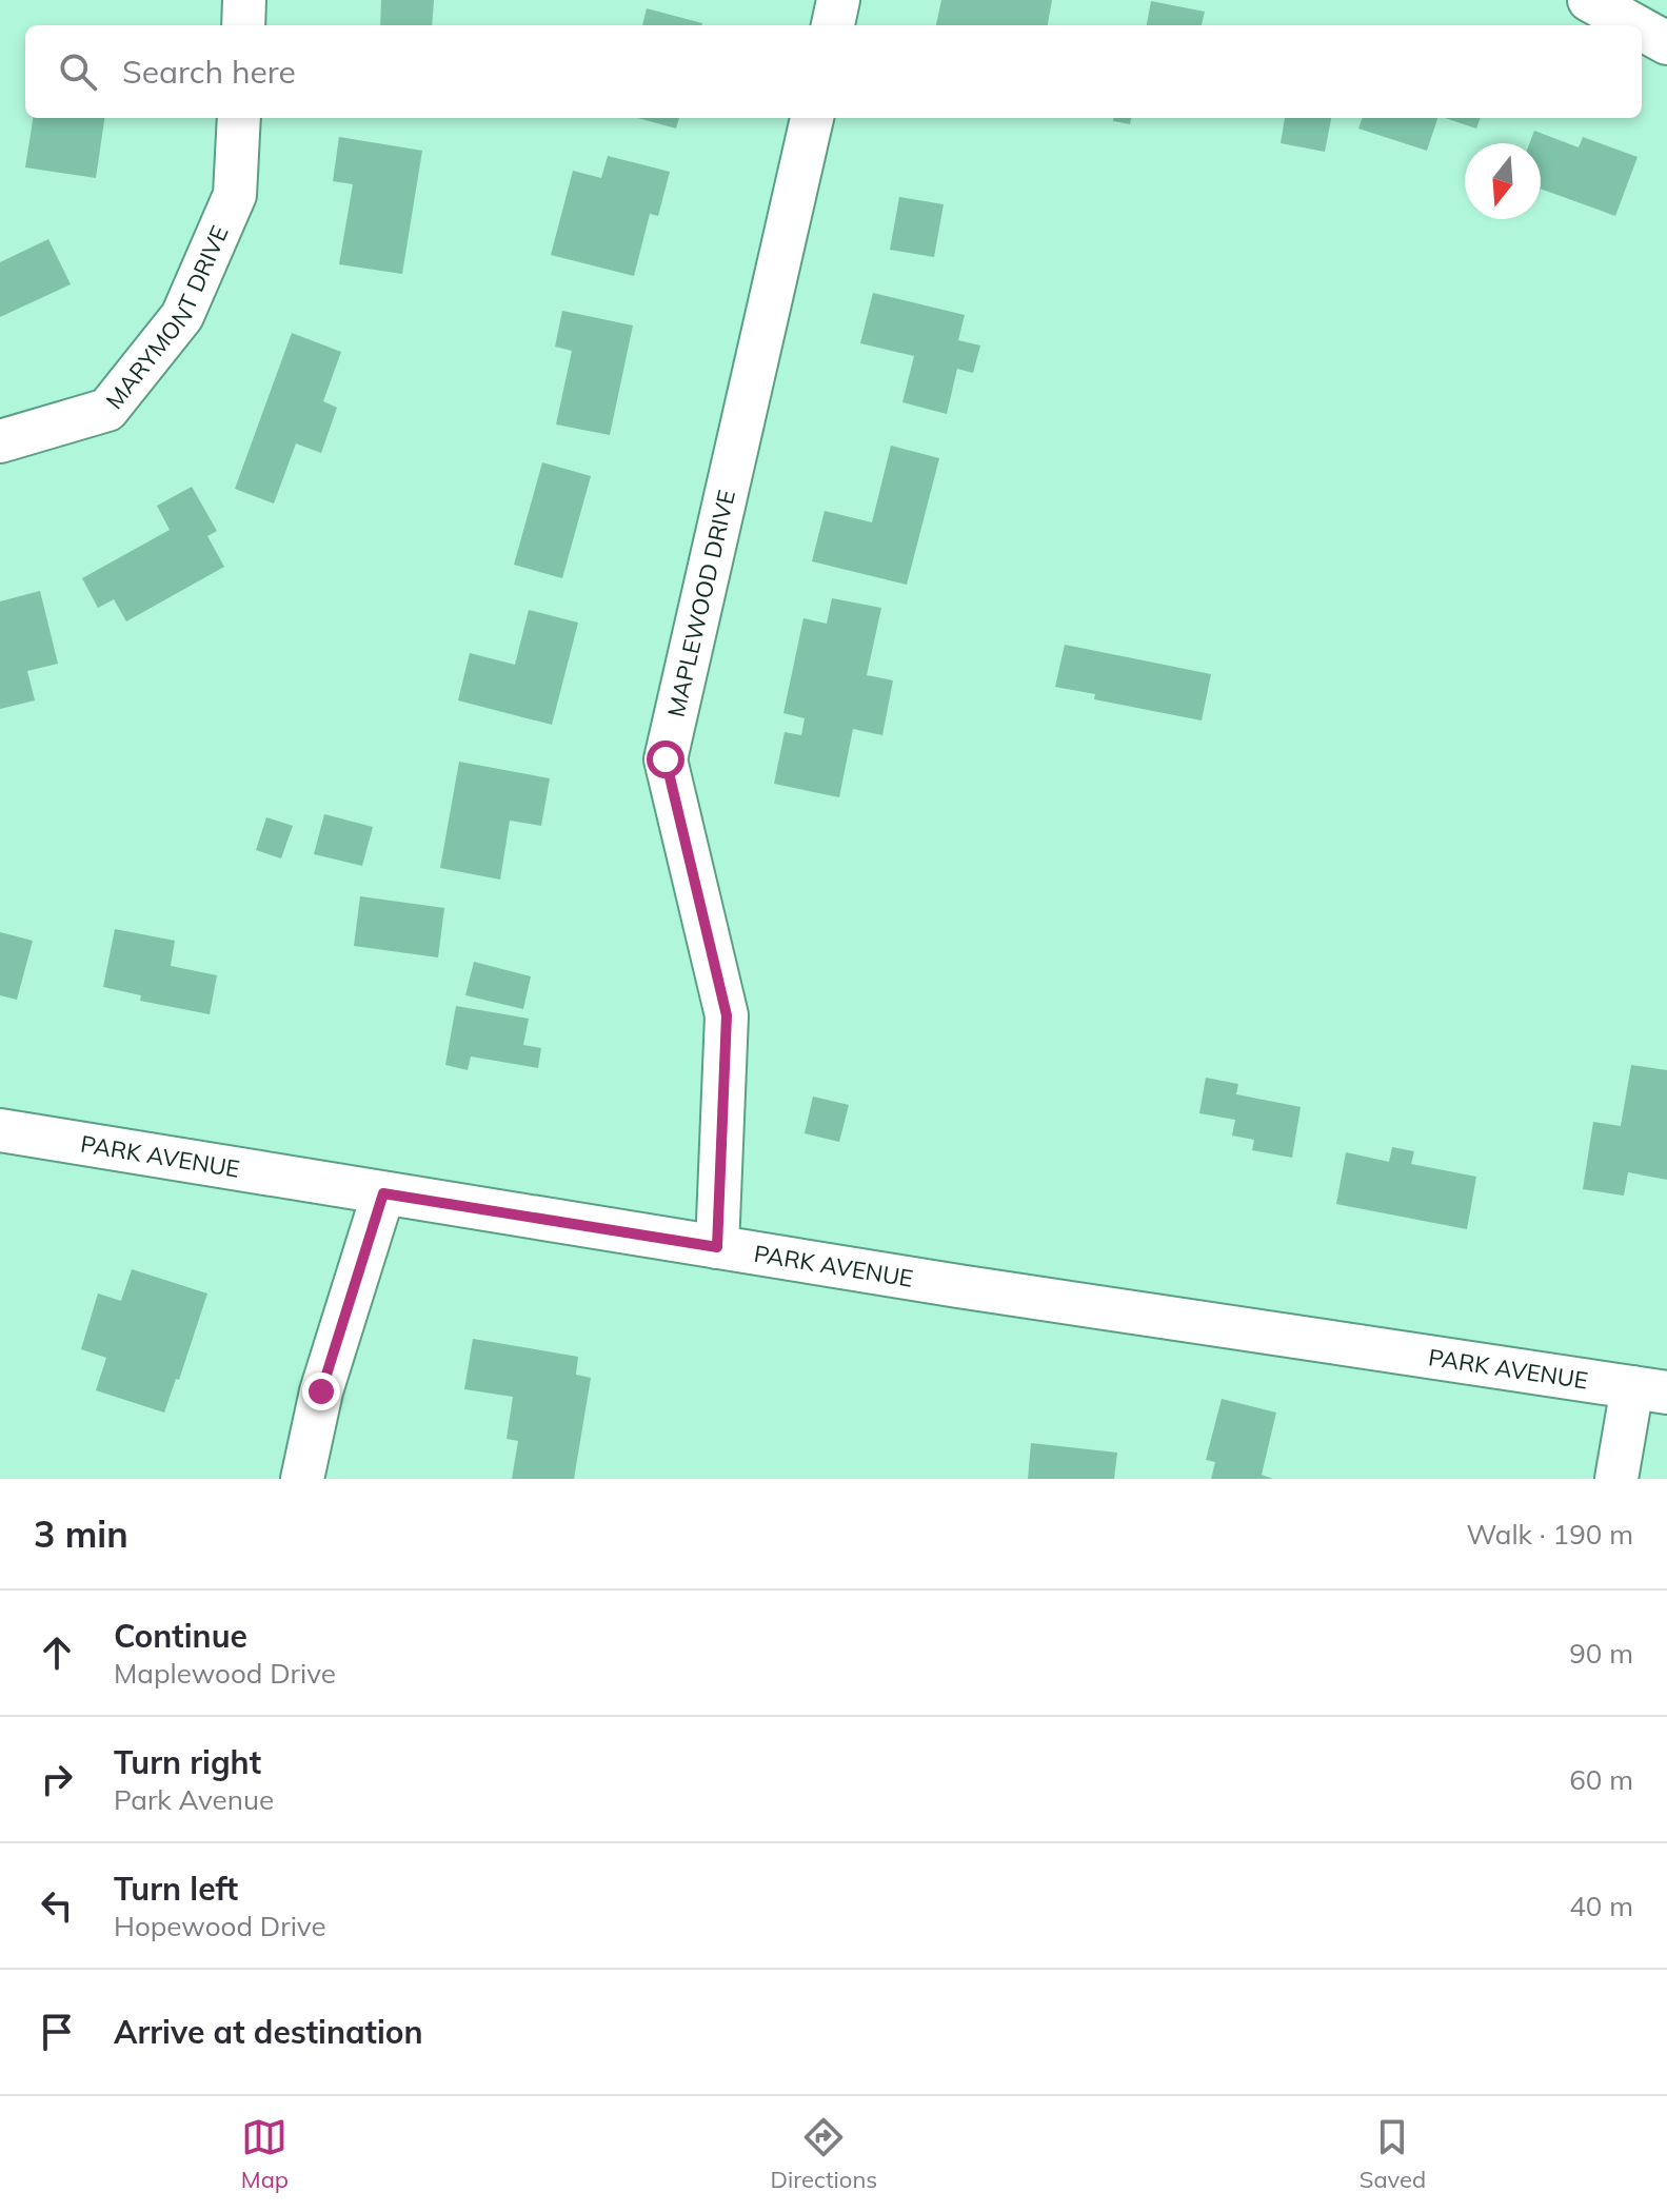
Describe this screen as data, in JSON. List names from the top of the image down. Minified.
{"streets":{"street":["MARYMONT DRIVE","MAPLEWOOD DRIVE","PARK AVENUE"]},"crossings":[["MAPLEWOOD DRIVE","PARK AVENUE"]],"north":"bottom","page":{"search":"Search here","heading":["3 min","Walk · 190 m"],"list":[["Continue","Maplewood Drive","90 m"],["Turn right","Park Avenue","60 m"],["Turn left","Hopewood Drive","40 m"],"Arrive at destination"],"nav":["Map","Directions","Saved"]}}
